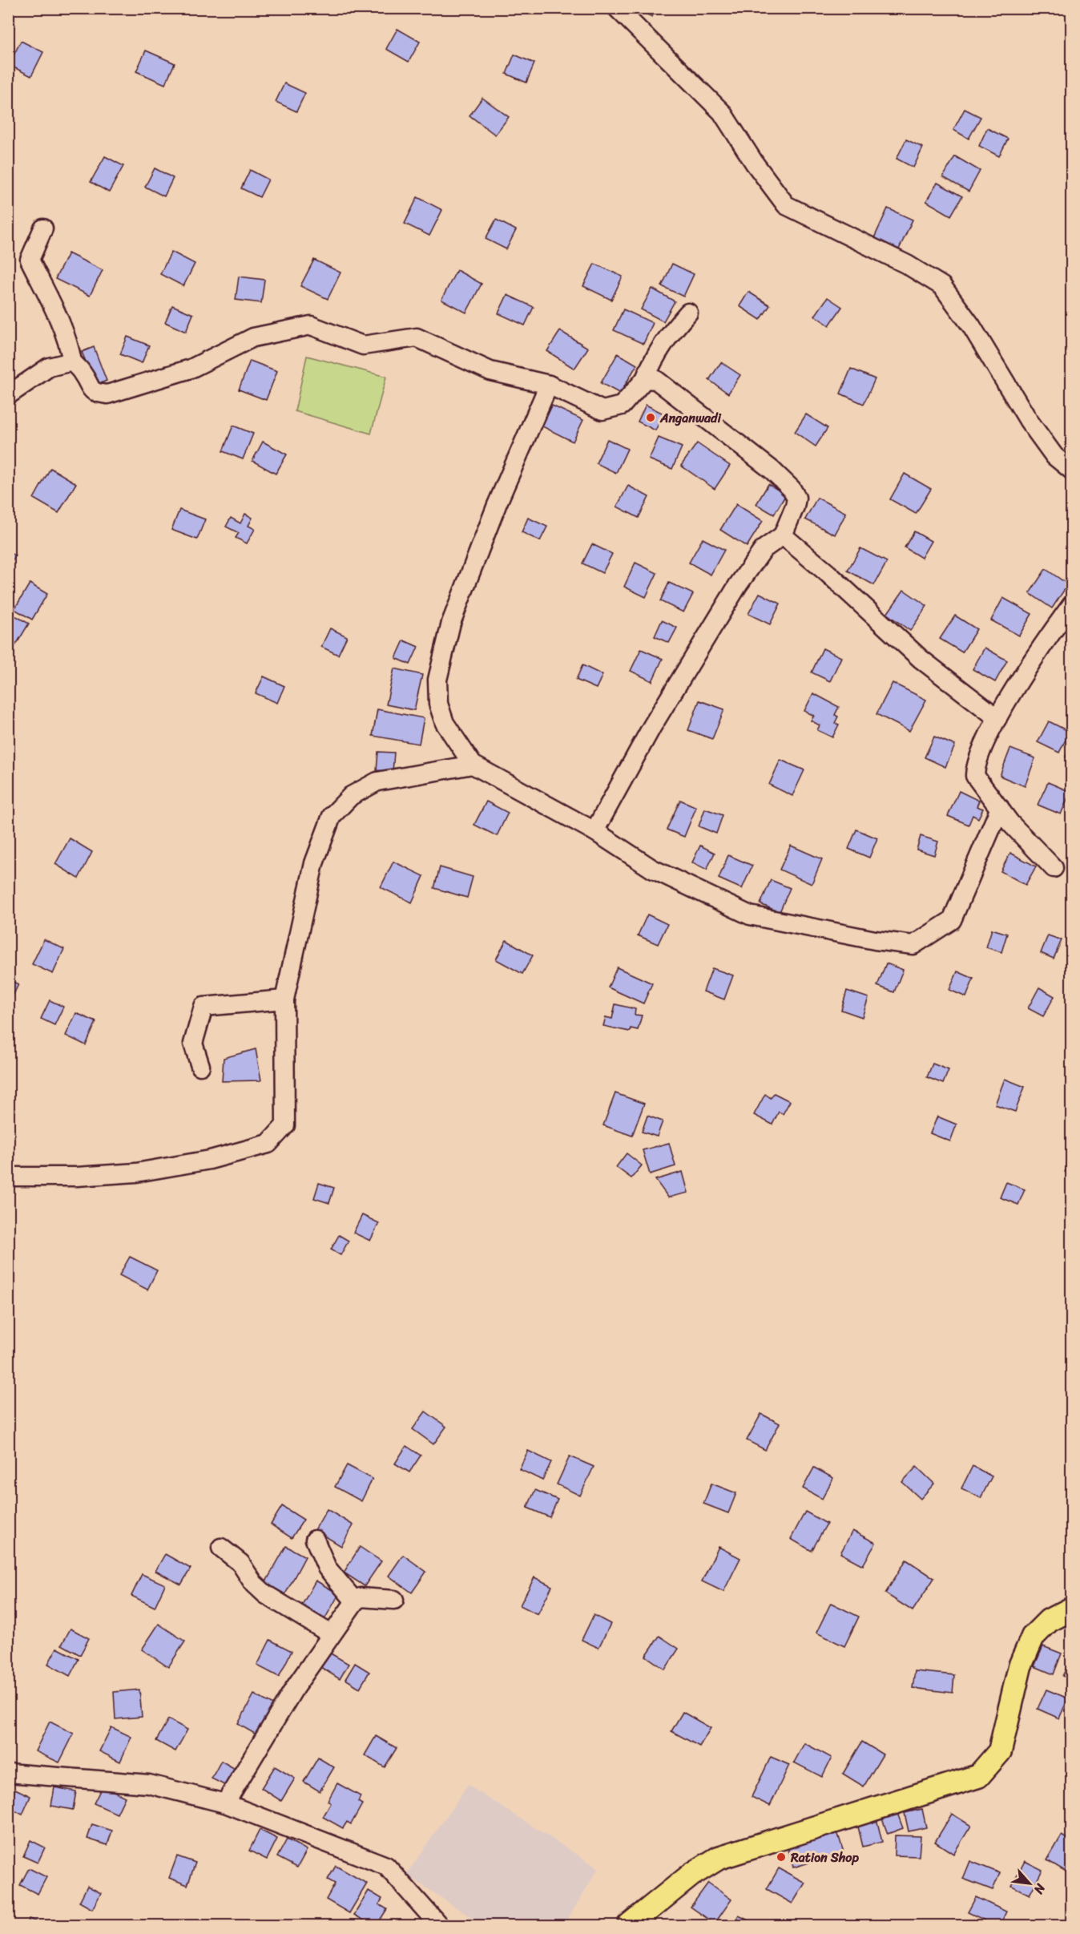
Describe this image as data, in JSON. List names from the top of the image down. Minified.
{"places":["Anganwadi","Ration Shop"],"north":"bottom right"}
